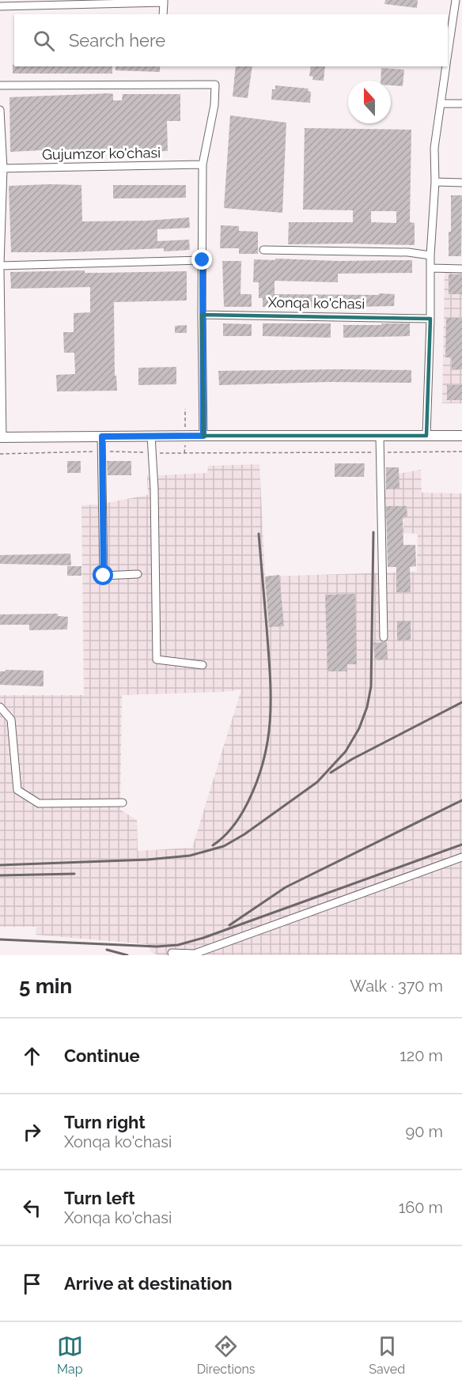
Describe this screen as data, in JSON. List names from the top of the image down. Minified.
{"streets":{"street":["Gujumzor ko'chasi","Xonqa ko'chasi"]},"north":"top","page":{"search":"Search here","heading":["5 min","Walk · 370 m"],"list":[["Continue","120 m"],["Turn right","Xonqa ko'chasi","90 m"],["Turn left","Xonqa ko'chasi","160 m"],"Arrive at destination"],"nav":["Map","Directions","Saved"]}}
